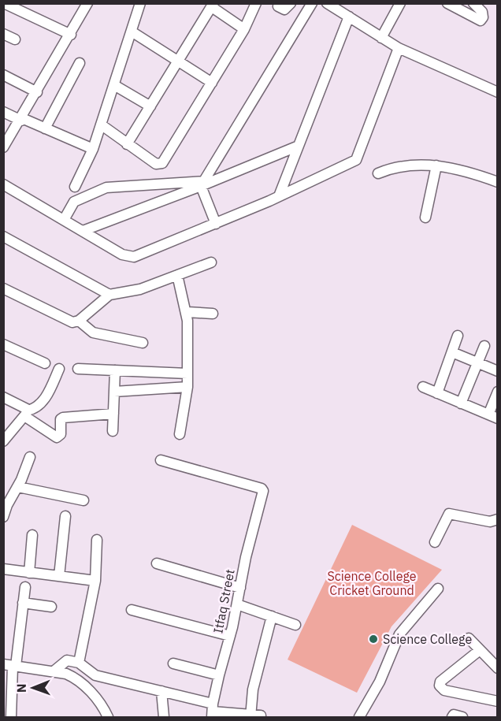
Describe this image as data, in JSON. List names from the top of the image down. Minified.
{"streets":{"street":["Itfaq Street"]},"parks":["Science College Cricket Ground"],"places":["Science College"],"north":"left"}
